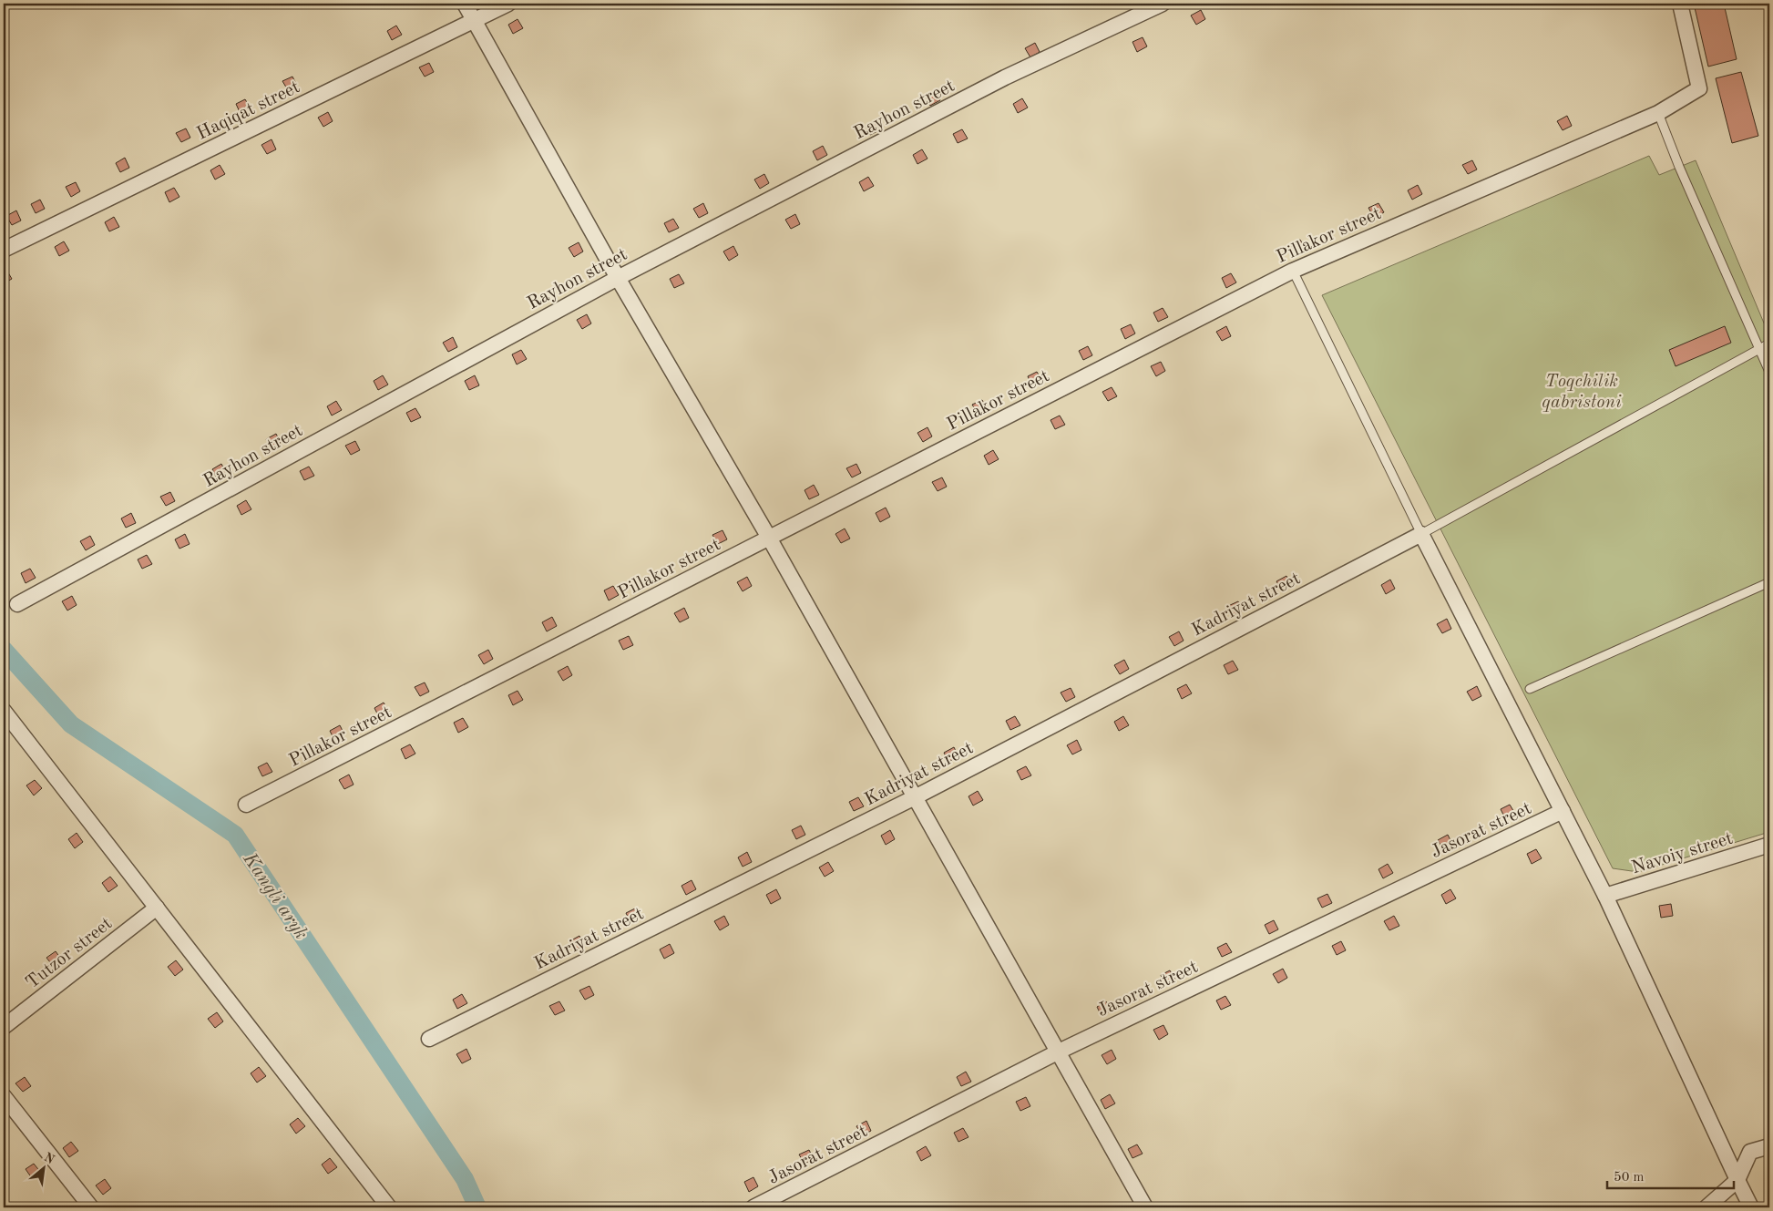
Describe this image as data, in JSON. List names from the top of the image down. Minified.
{"streets":{"street":["Rayhon street","Haqiqat street","Pillakor street","Kadriyat street","Jasorat street","Navoiy street","Tutzor street"]},"water":["Kangli aryk"],"parks":["Toqchilik qabristoni"],"scale_bar":"50 m","north":"top right"}
